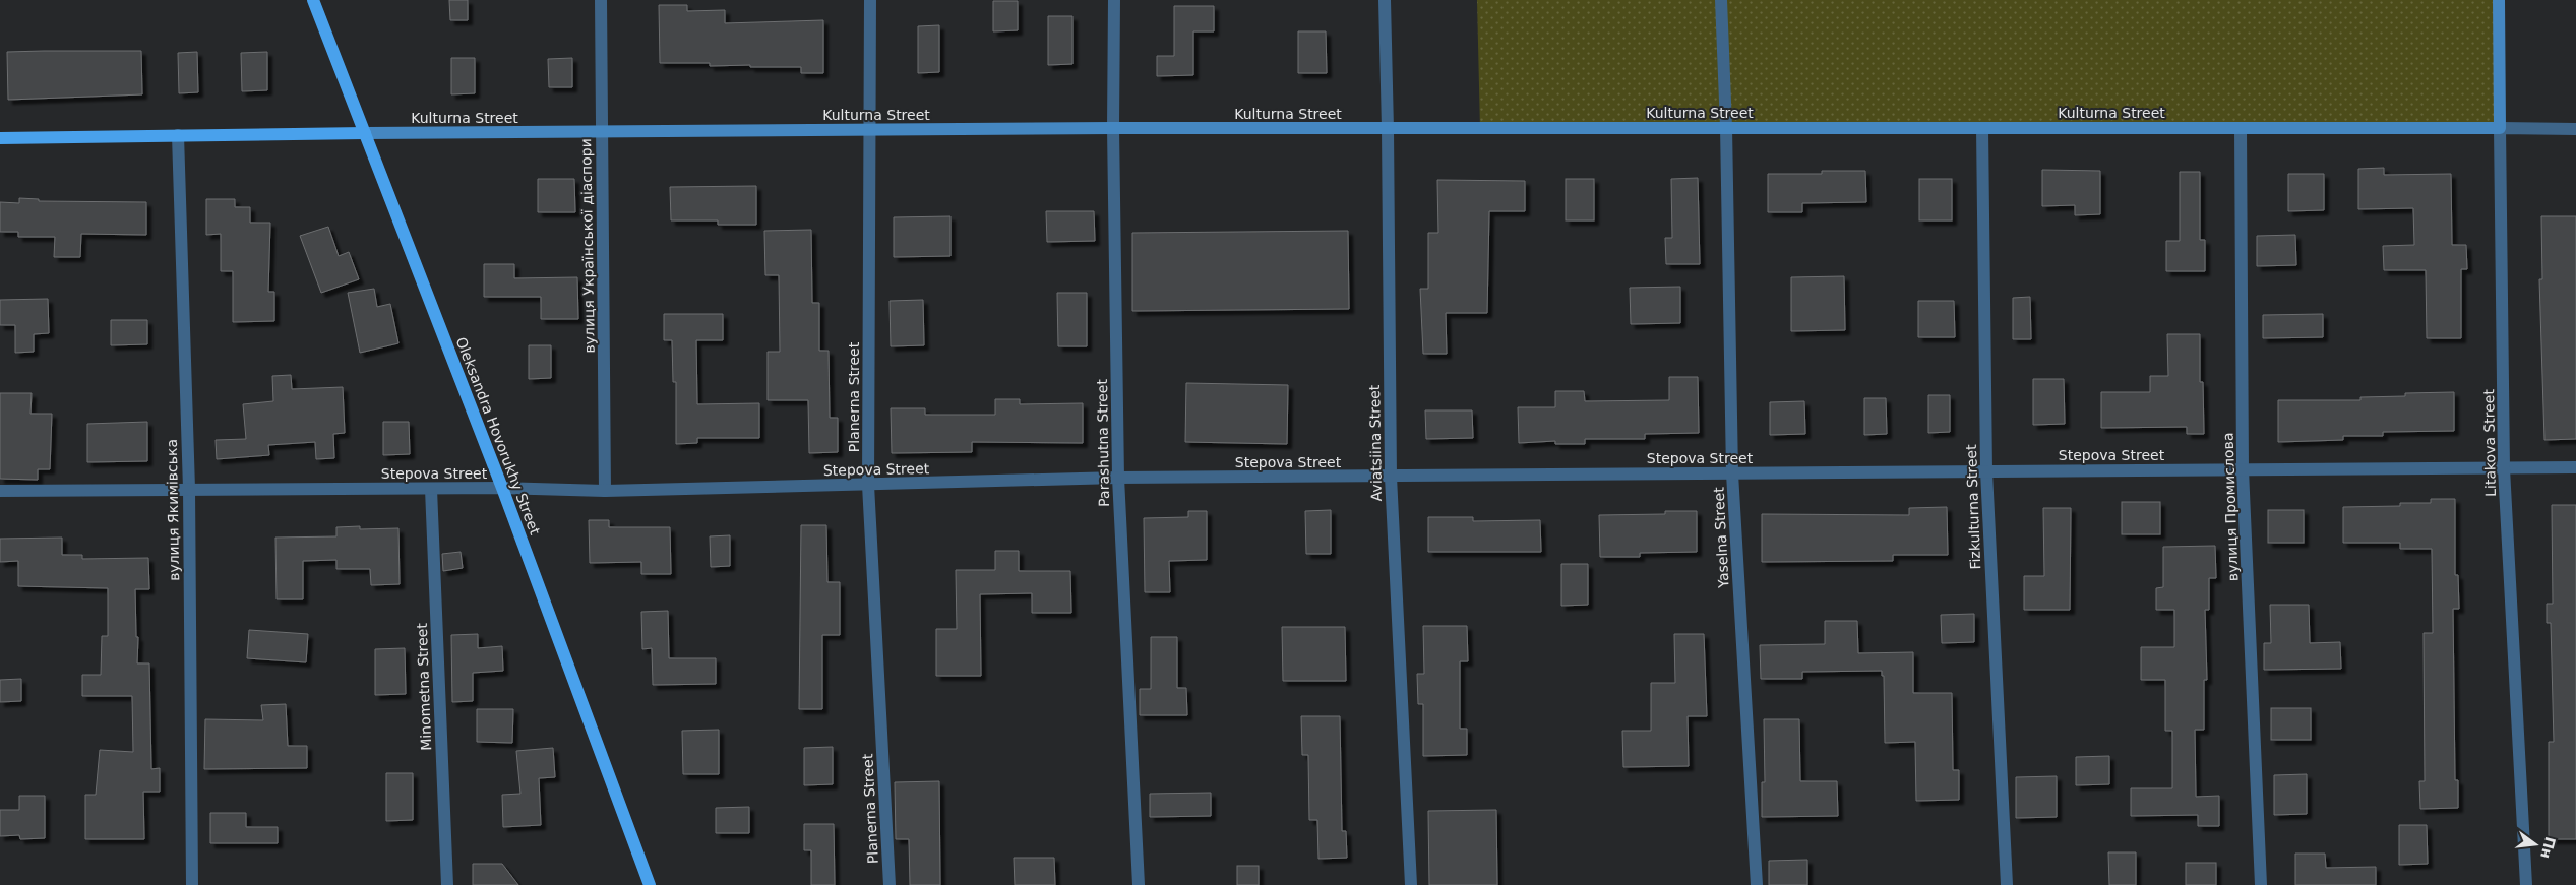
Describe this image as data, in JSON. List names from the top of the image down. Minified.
{"streets":{"main road":["Kulturna Street","Oleksandra Hovorukhy Street"],"street":["вулиця Української діаспори","Planerna Street","Parashutna Street","Aviatsiina Street","Litakova Street","Stepova Street","Fizkulturna Street","вулиця Промислова","вулиця Якимівська","Yaselna Street","Minometna Street"]},"crossings":[["Kulturna Street","вулиця Української діаспори"],["Kulturna Street","Planerna Street"],["Kulturna Street","Oleksandra Hovorukhy Street"],["Kulturna Street","Parashutna Street"],["Kulturna Street","Aviatsiina Street"],["Kulturna Street","Litakova Street"],["Kulturna Street","Fizkulturna Street"],["Kulturna Street","вулиця Промислова"],["Kulturna Street","вулиця Якимівська"],["Kulturna Street","Yaselna Street"],["вулиця Української діаспори","Stepova Street"],["Planerna Street","Stepova Street"],["Oleksandra Hovorukhy Street","Stepova Street"],["Parashutna Street","Stepova Street"],["Aviatsiina Street","Stepova Street"],["Litakova Street","Stepova Street"],["Stepova Street","Fizkulturna Street"],["Stepova Street","вулиця Промислова"],["Stepova Street","вулиця Якимівська"],["Stepova Street","Yaselna Street"],["Stepova Street","Minometna Street"]],"north":"right"}
